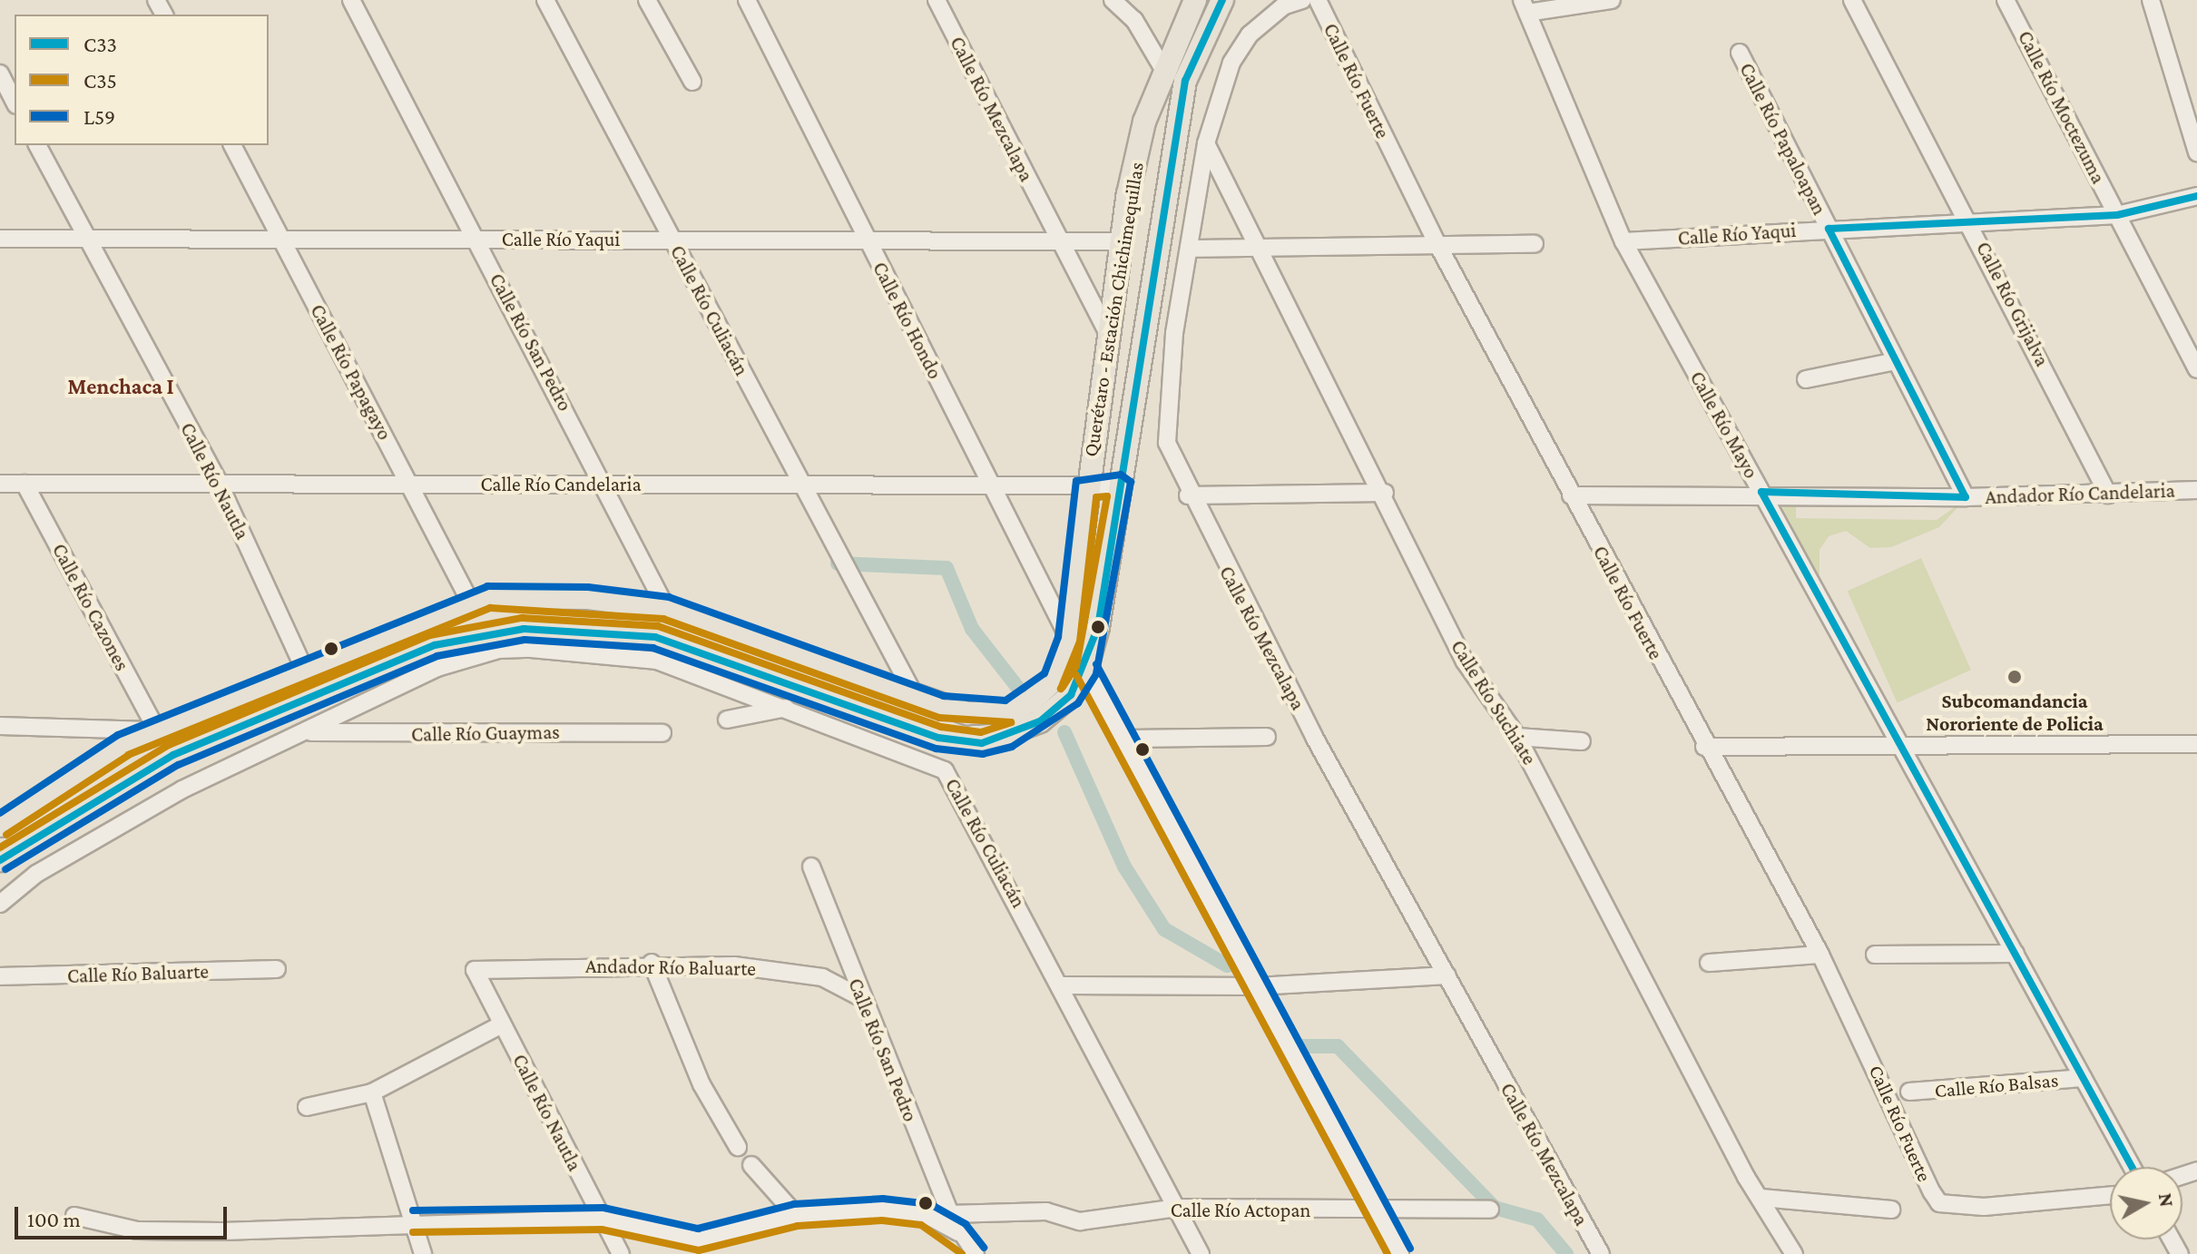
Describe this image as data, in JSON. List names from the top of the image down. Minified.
{"streets":{"main road":["Querétaro - Estación Chichimequillas"],"street":["Calle Río Fuerte","Calle Río Moctezuma","Calle Río Mezcalapa","Calle Río Papaloapan","Calle Río Yaqui","Calle Río Grijalva","Calle Río Culiacán","Calle Río Hondo","Calle Río San Pedro","Calle Río Papagayo","Calle Río Mayo","Calle Río Nautla","Calle Río Candelaria","Andador Río Candelaria","Calle Río Cazones","Calle Río Suchiate","Calle Río Guaymas","Andador Río Baluarte","Calle Río Baluarte","Calle Río Balsas","Calle Río Actopan"]},"crossings":[["Calle Río Fuerte","Andador Río Candelaria"],["Calle Río Moctezuma","Calle Río Yaqui"],["Calle Río Mezcalapa","Calle Río Yaqui"],["Calle Río Mezcalapa","Querétaro - Estación Chichimequillas"],["Calle Río Mezcalapa","Calle Río Suchiate"],["Calle Río Papaloapan","Calle Río Yaqui"],["Calle Río Papaloapan","Andador Río Candelaria"],["Calle Río Yaqui","Calle Río Grijalva"],["Calle Río Yaqui","Querétaro - Estación Chichimequillas"],["Calle Río Yaqui","Calle Río Culiacán"],["Calle Río Yaqui","Calle Río Hondo"],["Calle Río Yaqui","Calle Río San Pedro"],["Calle Río Yaqui","Calle Río Papagayo"],["Calle Río Yaqui","Calle Río Mayo"],["Calle Río Yaqui","Calle Río Nautla"],["Calle Río Grijalva","Andador Río Candelaria"],["Querétaro - Estación Chichimequillas","Calle Río Culiacán"],["Querétaro - Estación Chichimequillas","Calle Río Hondo"],["Querétaro - Estación Chichimequillas","Calle Río San Pedro"],["Querétaro - Estación Chichimequillas","Calle Río Papagayo"],["Querétaro - Estación Chichimequillas","Calle Río Nautla"],["Querétaro - Estación Chichimequillas","Calle Río Candelaria"],["Querétaro - Estación Chichimequillas","Calle Río Cazones"],["Calle Río Culiacán","Calle Río Candelaria"],["Calle Río Culiacán","Calle Río Guaymas"],["Calle Río Culiacán","Calle Río Actopan"],["Calle Río Hondo","Calle Río Candelaria"],["Calle Río San Pedro","Calle Río Candelaria"],["Calle Río San Pedro","Andador Río Baluarte"],["Calle Río San Pedro","Calle Río Actopan"],["Calle Río Papagayo","Calle Río Candelaria"],["Calle Río Mayo","Andador Río Candelaria"],["Calle Río Mayo","Calle Río Balsas"],["Calle Río Nautla","Calle Río Candelaria"],["Calle Río Nautla","Andador Río Baluarte"],["Calle Río Candelaria","Calle Río Cazones"]],"districts":["Menchaca I"],"places":["Subcomandancia Nororiente de Policia"],"lines":["transit line C33","transit line L59","transit line C35"],"legend":["C33","C35","L59"],"scale_bar":"100 m","north":"right"}
